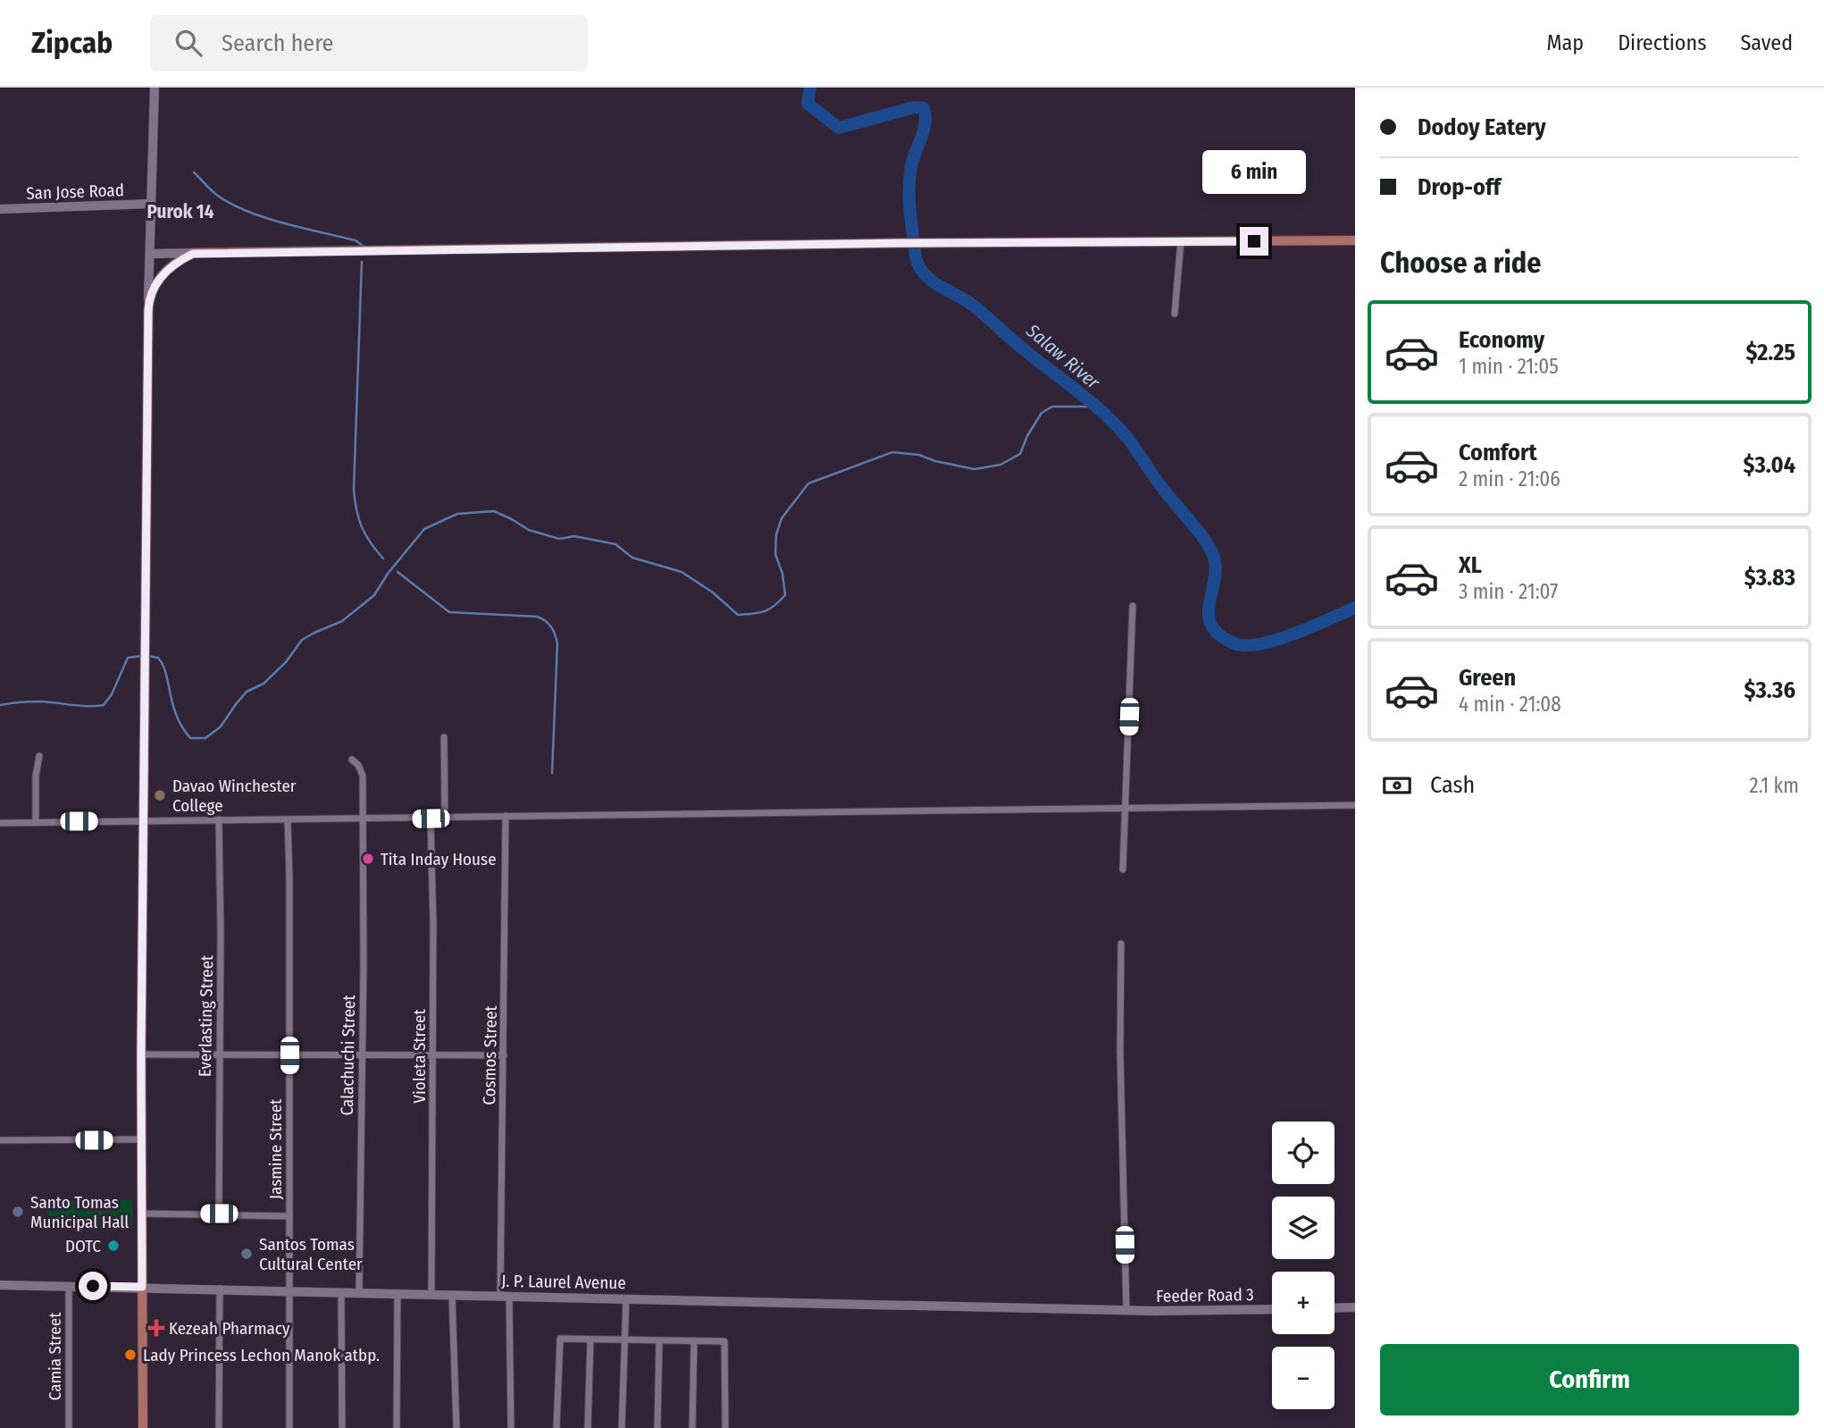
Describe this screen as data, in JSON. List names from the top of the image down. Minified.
{"streets":{"street":["San Jose Road","Everlasting Street","Calachuchi Street","Cosmos Street","Violeta Street","Jasmine Street","J. P. Laurel Avenue","Feeder Road 3","Camia Street"]},"crossings":[["Calachuchi Street","J. P. Laurel Avenue"],["Cosmos Street","J. P. Laurel Avenue"],["Violeta Street","J. P. Laurel Avenue"],["Jasmine Street","J. P. Laurel Avenue"],["J. P. Laurel Avenue","Feeder Road 3"],["J. P. Laurel Avenue","Camia Street"]],"districts":["Purok 14"],"water":["Salaw River"],"places":{"other":["Davao Winchester College","Tita Inday House","Santo Tomas Municipal Hall","DOTC","Santos Tomas Cultural Center","Lady Princess Lechon Manok atbp."],"health":["Kezeah Pharmacy"]},"page":{"header":"Zipcab","search":"Search here","nav":["Map","Directions","Saved"],"banner":["Dodoy Eatery","Drop-off"],"bubble":"6 min","heading":"Choose a ride","list":[{"name":"Economy","note":"1 min · 21:05","value":"$2.25"},{"name":"Comfort","note":"2 min · 21:06","value":"$3.04"},{"name":"XL","note":"3 min · 21:07","value":"$3.83"},{"name":"Green","note":"4 min · 21:08","value":"$3.36"}],"pay":["Cash","2.1 km"],"map_buttons":["+","−"],"buttons":"Confirm"}}
